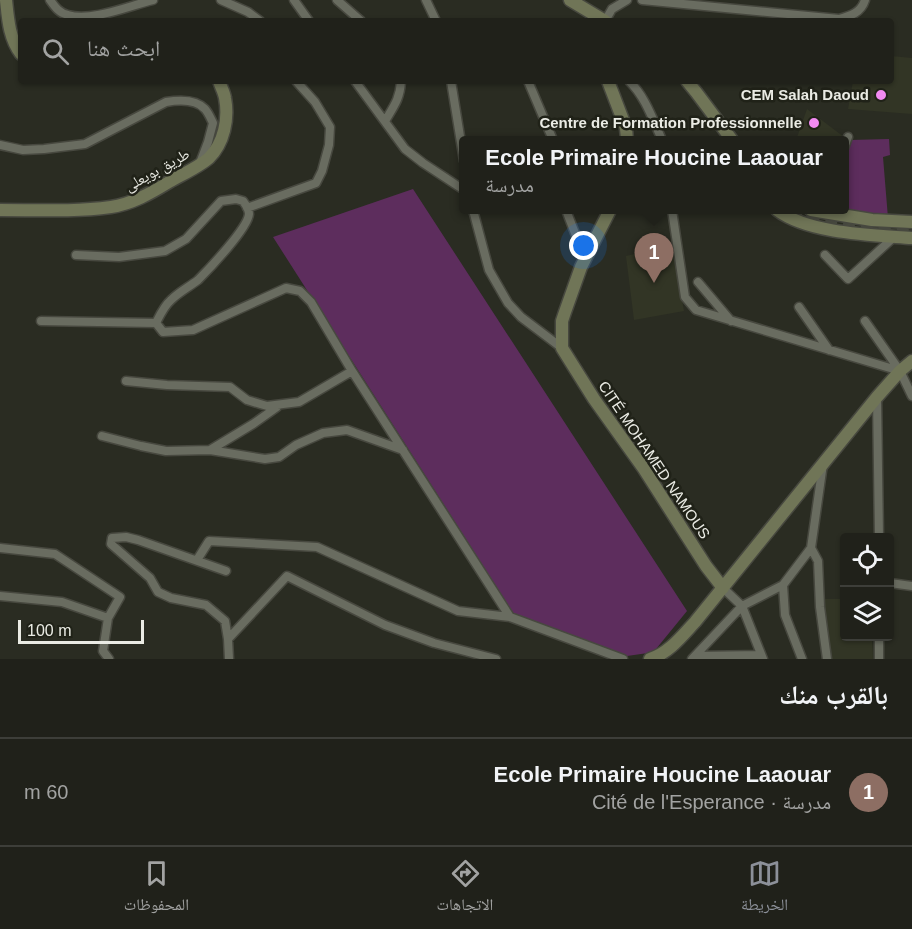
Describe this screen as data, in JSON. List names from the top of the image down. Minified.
{"streets":{"main road":["طريق بويعلى","CITÉ MOHAMED NAMOUS"]},"places":["CEM Salah Daoud","Centre de Formation Professionnelle"],"scale_bar":"100 m","page":{"search":"ابحث هنا","popup":["Ecole Primaire Houcine Laaouar","مدرسة"],"pins":"1","scale":"100 m","heading":"بالقرب منك","list":[{"mark":"1","name":"Ecole Primaire Houcine Laaouar","note":"مدرسة · Cité de l'Esperance","value":"60 m"}],"nav":["الخريطة","الاتجاهات","المحفوظات"]}}
